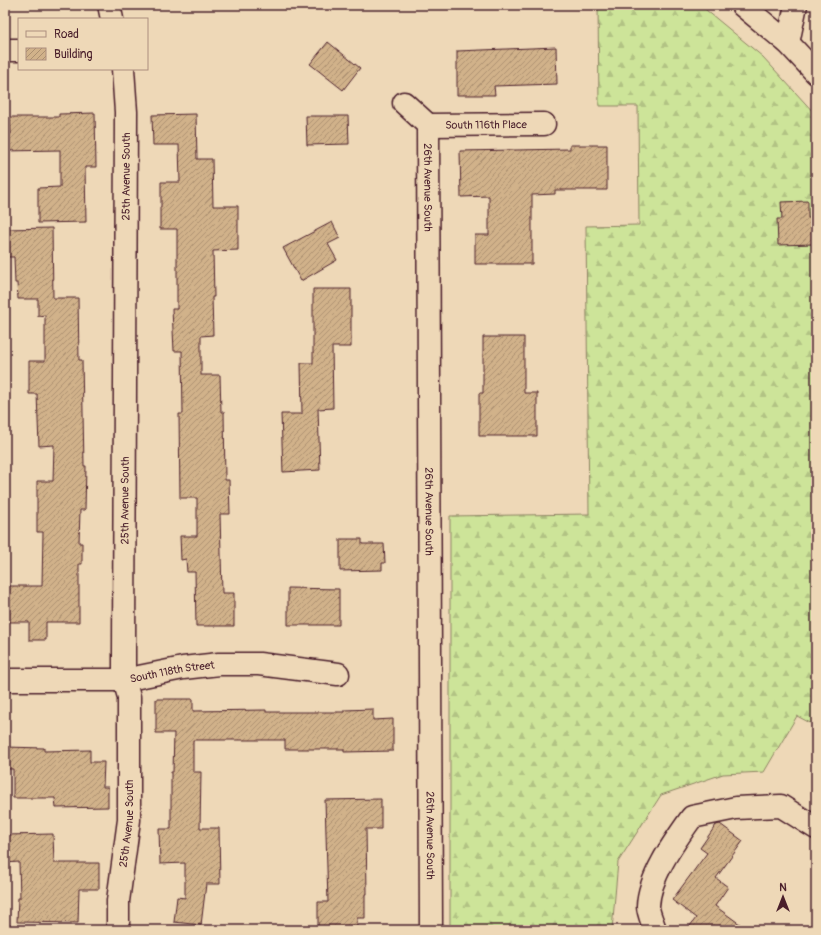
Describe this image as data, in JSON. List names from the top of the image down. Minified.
{"streets":{"street":["South 116th Place","25th Avenue South","26th Avenue South","South 118th Street"]},"crossings":[["South 116th Place","26th Avenue South"],["25th Avenue South","South 118th Street"]],"legend":["Road","Building"],"north":"top"}
